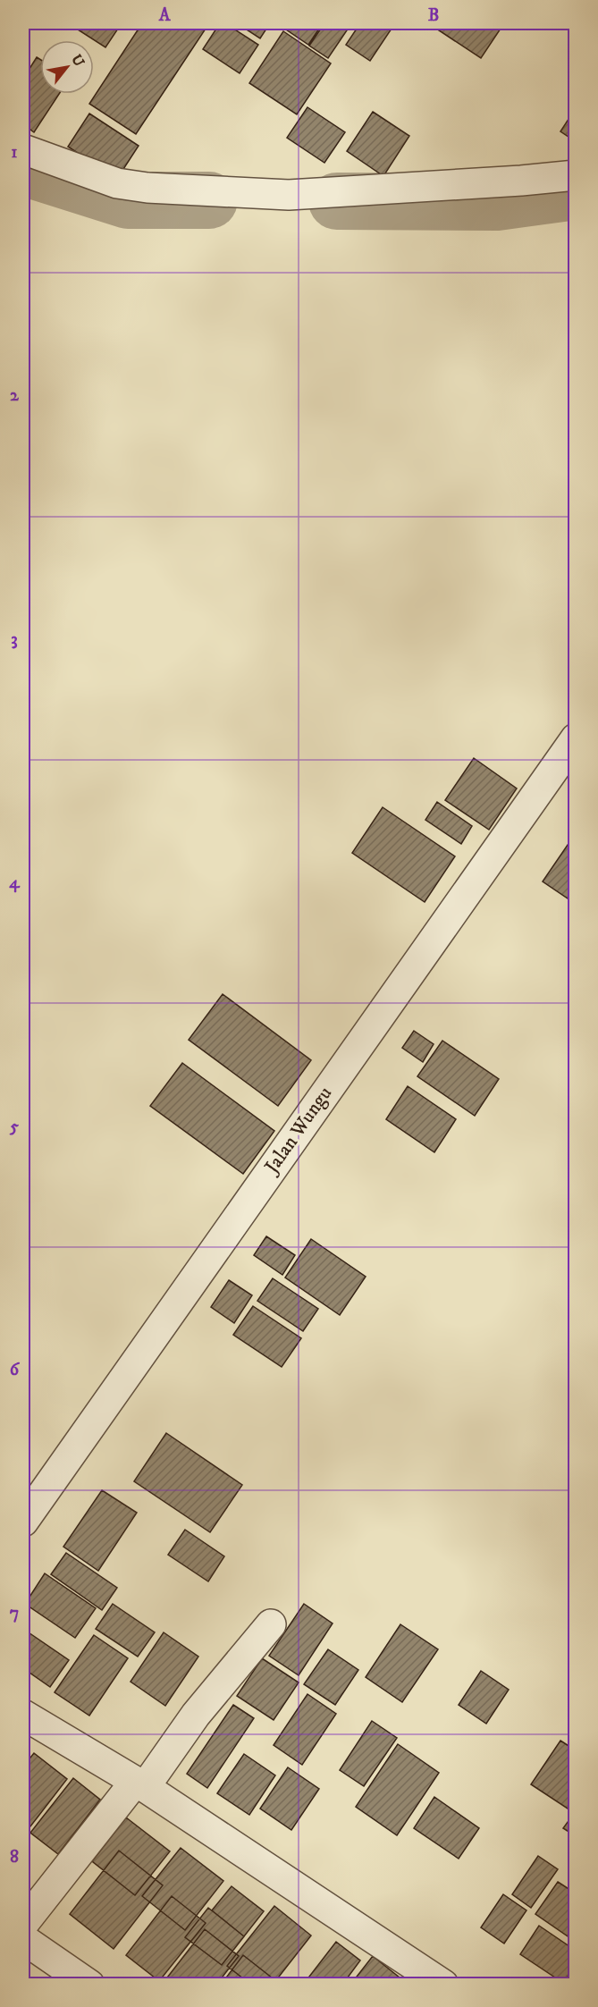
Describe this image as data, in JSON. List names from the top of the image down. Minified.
{"streets":{"street":["Jalan Wungu"]},"north":"top right","grid":{"columns":["A","B"],"rows":["1","2","3","4","5","6","7","8"]}}
